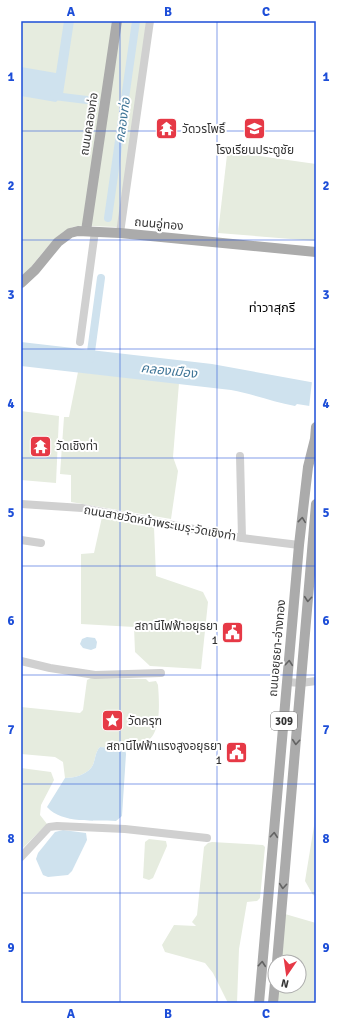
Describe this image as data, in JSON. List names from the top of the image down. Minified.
{"streets":{"main road":["ถนนคลองท่อ","ถนนอู่ทอง","ถนนอยุธยา-อ่างทอง","309"],"street":["ถนนสายวัดหน้าพระเมรุ-วัดเชิงท่า"]},"crossings":[["ถนนคลองท่อ","ถนนอู่ทอง"],["ถนนสายวัดหน้าพระเมรุ-วัดเชิงท่า","ถนนอยุธยา-อ่างทอง"]],"districts":["ท่าวาสุกรี"],"water":["คลองท่อ","คลองเมือง"],"places":{"temple":["วัดวรโพธิ์","วัดเชิงท่า"],"school or university":["โรงเรียนประตูชัย"],"public building":["สถานีไฟฟ้าอยุธยา 1","สถานีไฟฟ้าแรงสูงอยุธยา 1"],"place":["วัดครุฑ"]},"north":"bottom","grid":{"columns":["A","B","C"],"rows":["1","2","3","4","5","6","7","8","9"]}}
